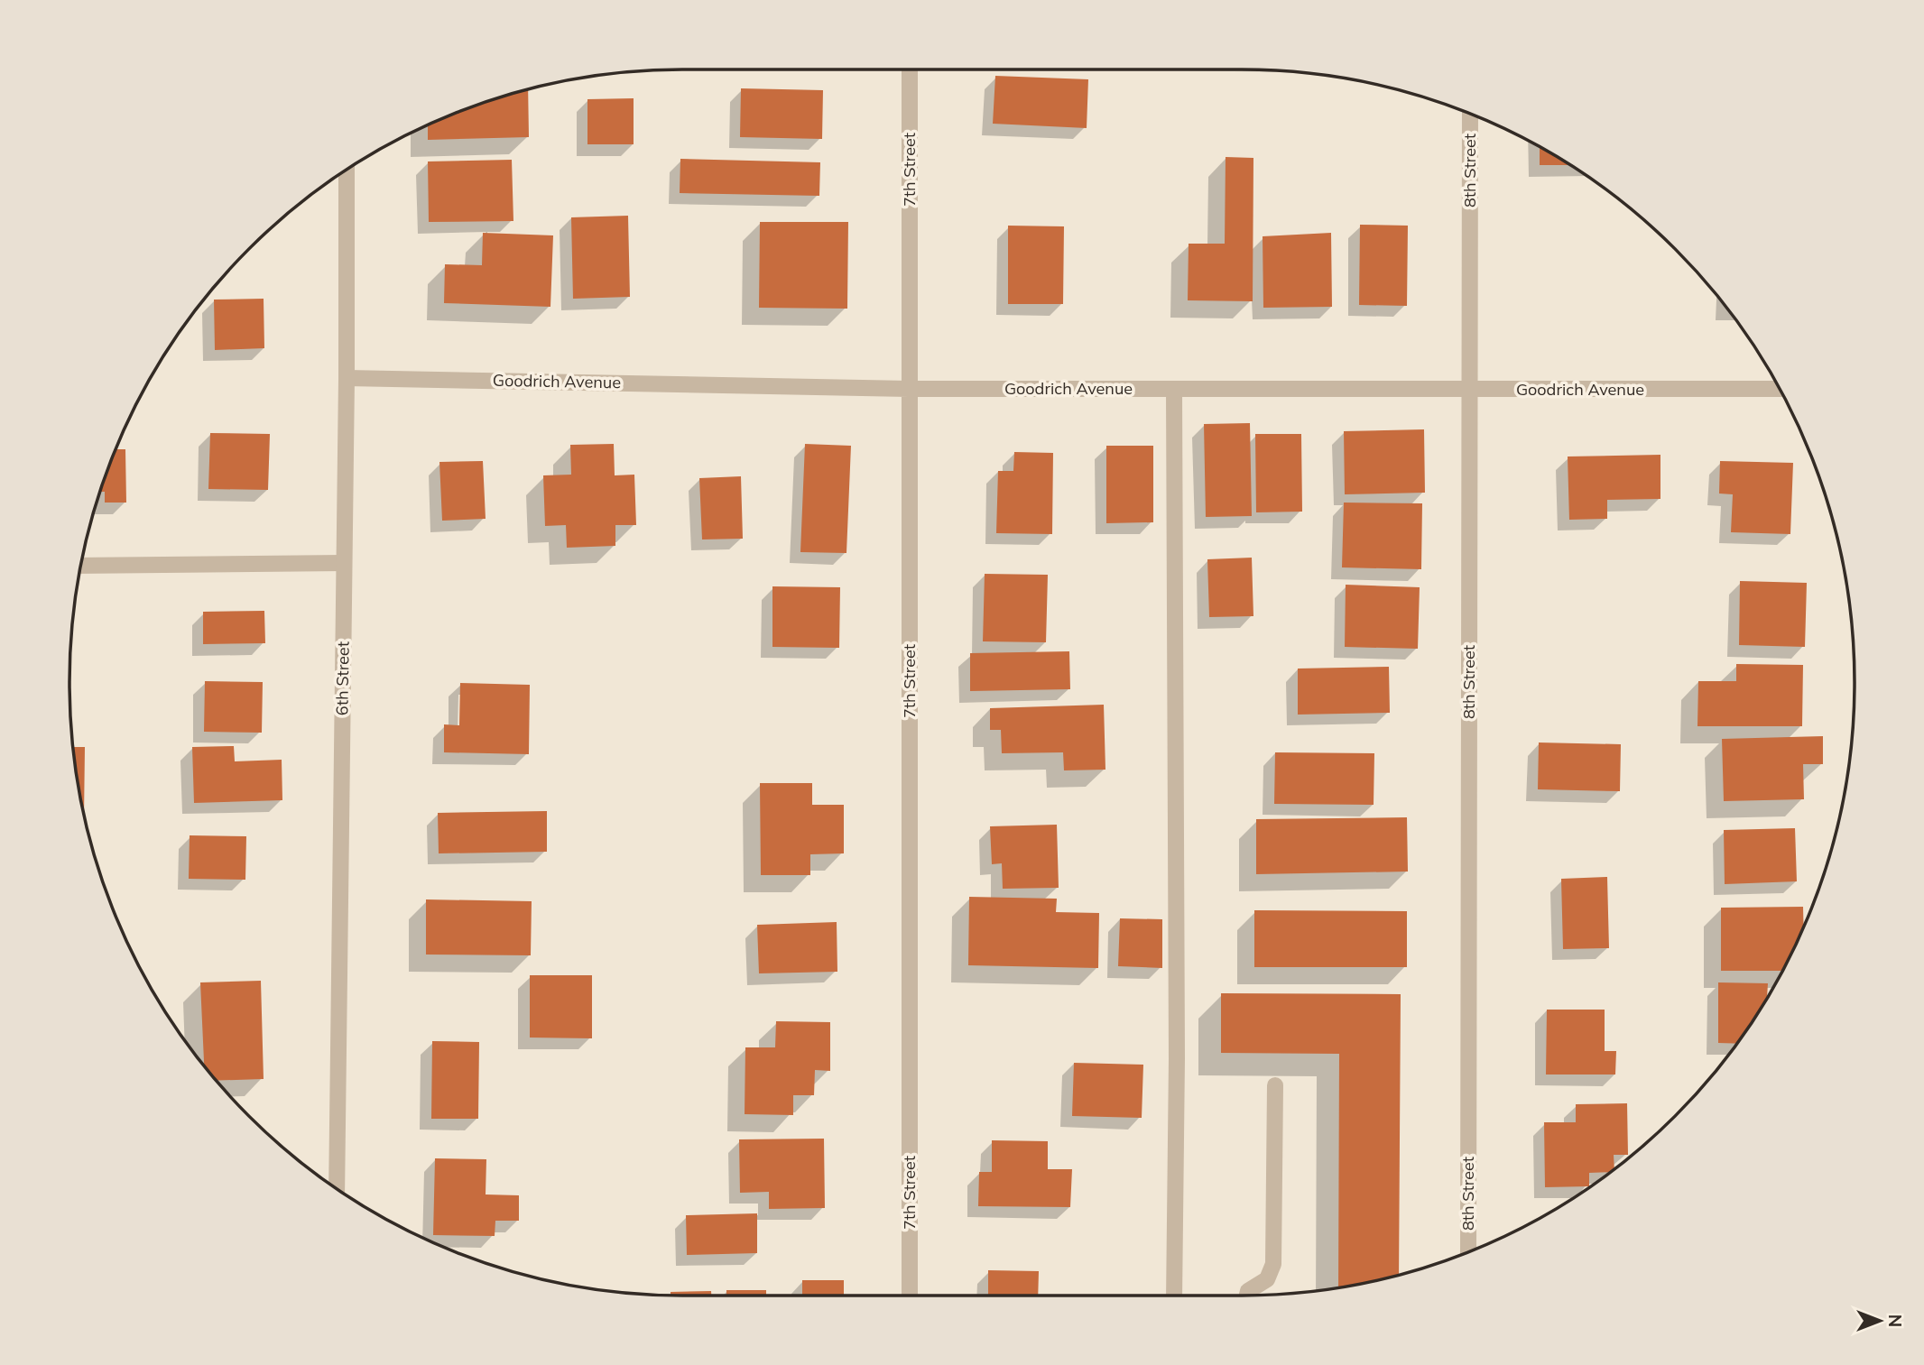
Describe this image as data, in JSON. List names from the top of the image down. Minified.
{"streets":{"street":["7th Street","8th Street","Goodrich Avenue","6th Street"]},"crossings":[["7th Street","Goodrich Avenue"],["8th Street","Goodrich Avenue"],["Goodrich Avenue","6th Street"]],"north":"right"}
